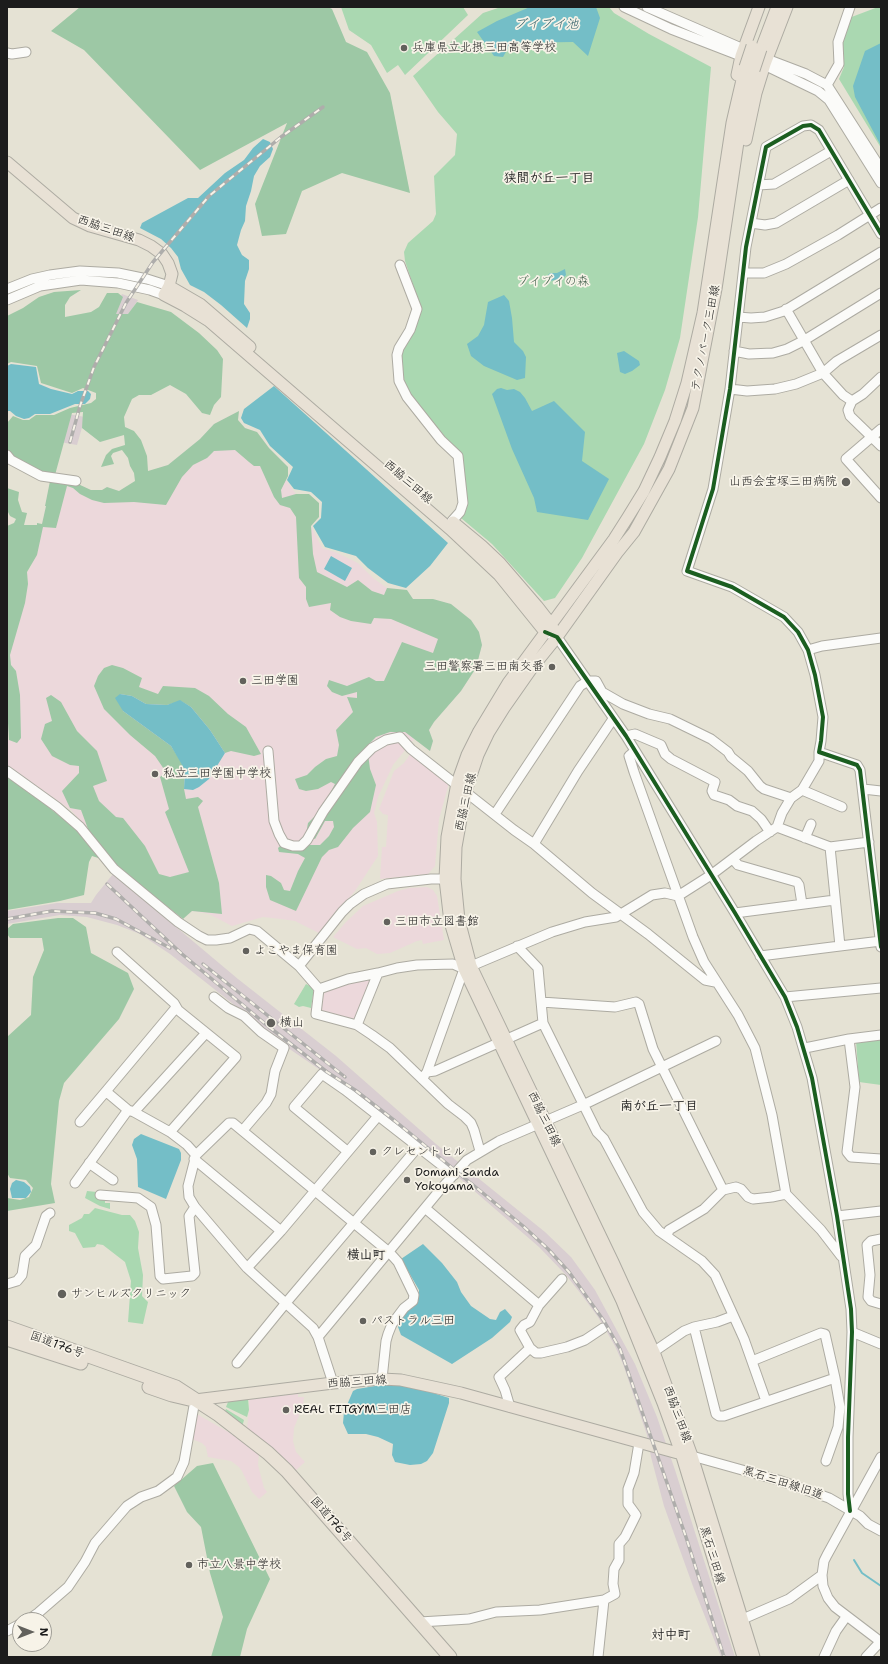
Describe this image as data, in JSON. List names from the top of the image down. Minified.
{"streets":{"highway":["国道176号"],"main road":["西脇三田線","テクノパーク三田線","黒石三田線"],"street":["黒石三田線旧道"]},"crossings":[["西脇三田線","テクノパーク三田線"],["西脇三田線","国道176号"],["西脇三田線","黒石三田線旧道"],["西脇三田線","黒石三田線"],["黒石三田線旧道","黒石三田線"]],"districts":["狭間が丘一丁目","南が丘一丁目","横山町","対中町"],"water":["ブイブイ池"],"parks":["ブイブイの森"],"places":["兵庫県立北摂三田高等学校","山西会宝塚三田病院","三田警察署三田南交番","三田学園","私立三田学園中学校","三田市立図書館","よこやま保育園","横山","クレセントヒル","Domani Sanda Yokoyama","サンヒルズクリニック","パストラル三田","REAL FITGYM三田店","市立八景中学校"],"north":"right"}
